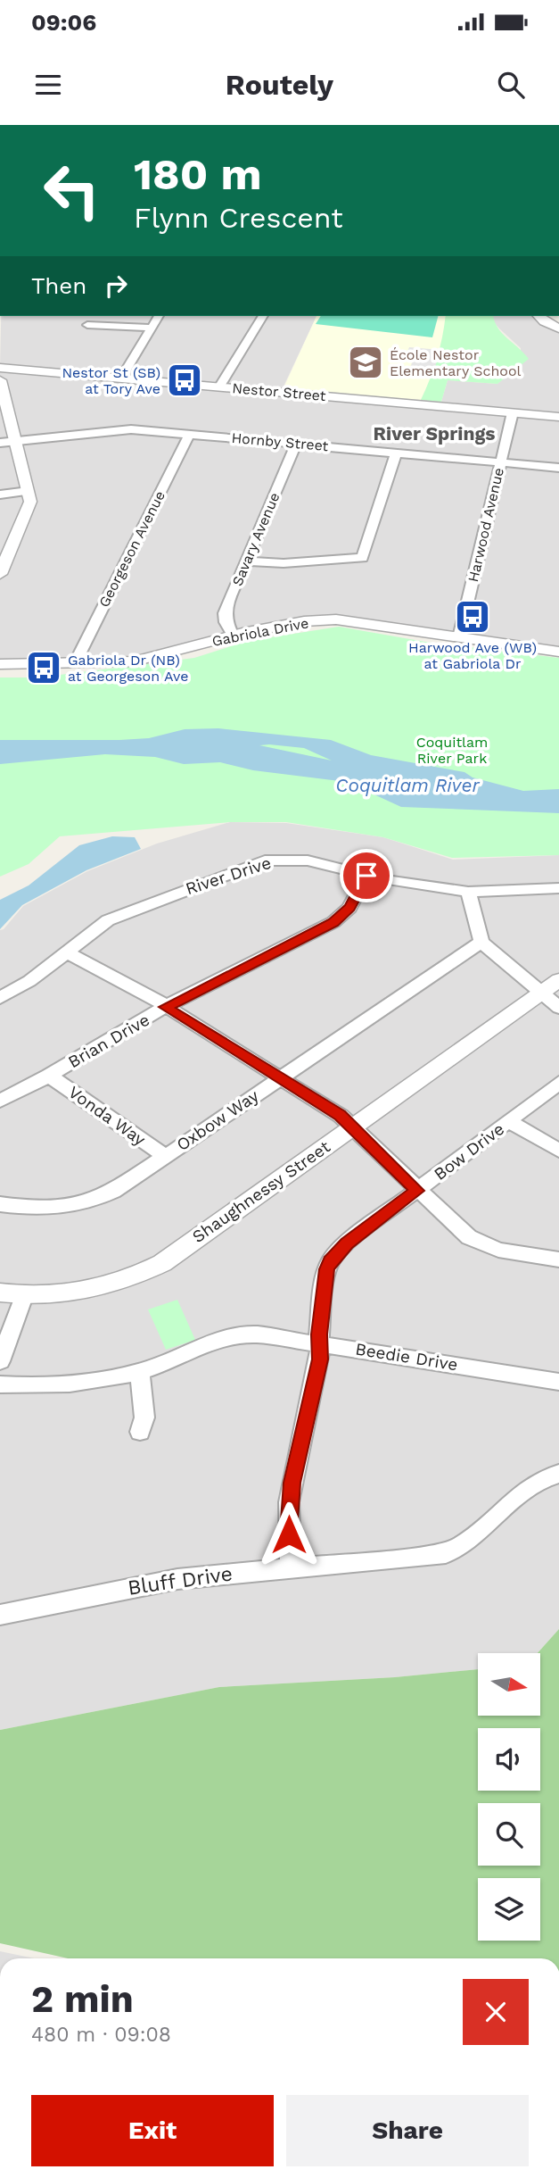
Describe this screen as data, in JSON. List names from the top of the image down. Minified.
{"streets":{"street":["Nestor Street","Hornby Street","Harwood Avenue","Savary Avenue","Georgeson Avenue","Gabriola Drive","River Drive","Brian Drive","Vonda Way","Oxbow Way","Bow Drive","Shaughnessy Street","Beedie Drive","Bluff Drive"]},"crossings":[["Nestor Street","Harwood Avenue"],["Hornby Street","Harwood Avenue"],["Hornby Street","Savary Avenue"],["Hornby Street","Georgeson Avenue"],["Harwood Avenue","Gabriola Drive"],["Savary Avenue","Gabriola Drive"],["Georgeson Avenue","Gabriola Drive"],["River Drive","Brian Drive"],["Brian Drive","Vonda Way"],["Vonda Way","Oxbow Way"],["Bow Drive","Beedie Drive"],["Bow Drive","Bluff Drive"]],"districts":["River Springs"],"water":["Coquitlam River"],"parks":["Coquitlam River Park"],"places":{"school or university":["École Nestor Elementary School"],"bus stop":["Nestor St (SB) at Tory Ave","Harwood Ave (WB) at Gabriola Dr","Gabriola Dr (NB) at Georgeson Ave"]},"north":"right","page":{"status":"09:06","header":"Routely","turn":["180 m","Flynn Crescent"],"then":"Then","heading":["2 min","480 m · 09:08"],"buttons":["Exit","Share"]}}
